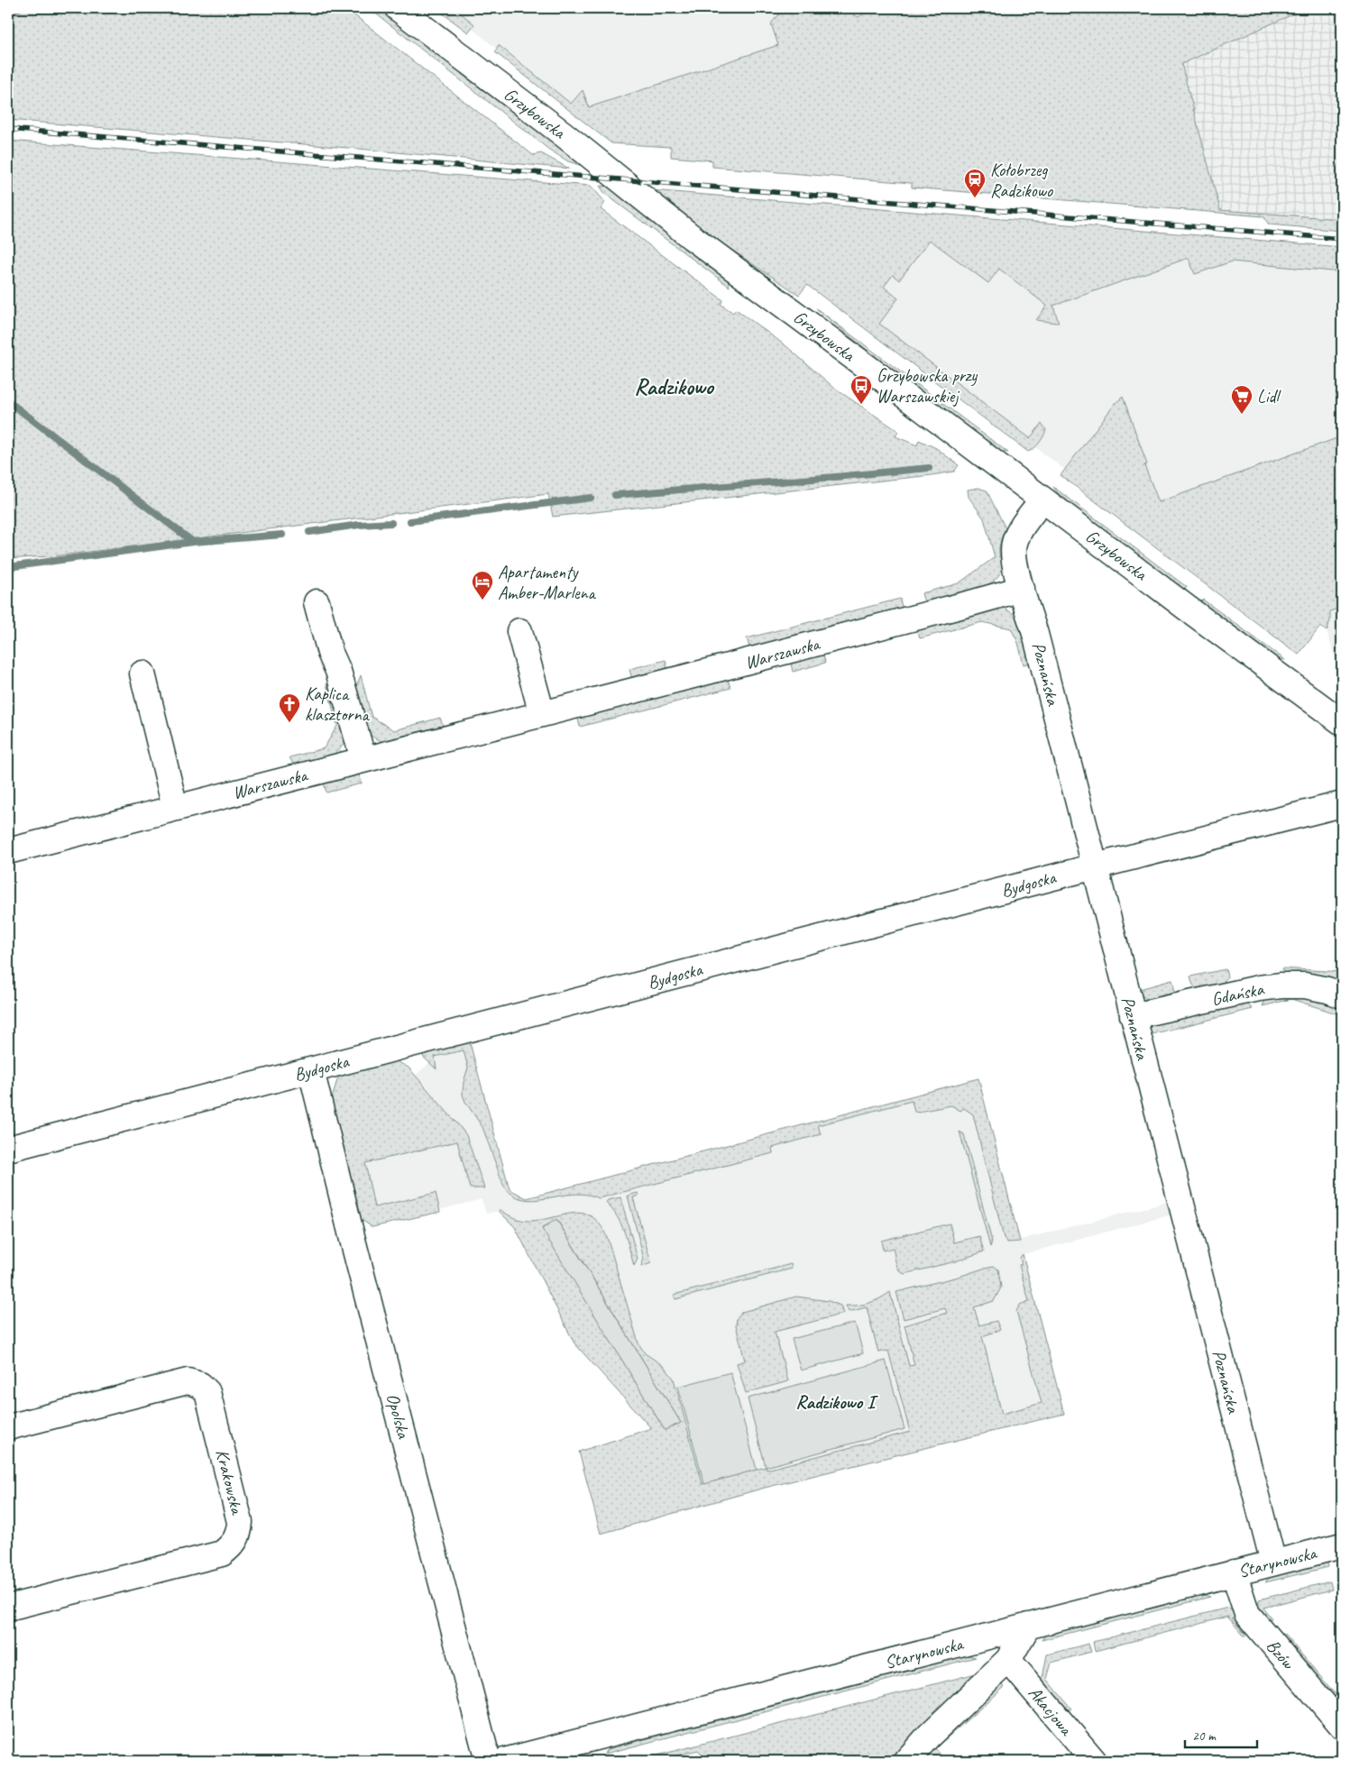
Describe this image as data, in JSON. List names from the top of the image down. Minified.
{"streets":{"street":["Grzybowska","Warszawska","Poznańska","Bydgoska","Gdańska","Opolska","Krakowska","Starynowska","Bzów","Akacjowa"]},"crossings":[["Grzybowska","Poznańska"],["Warszawska","Poznańska"],["Poznańska","Bydgoska"],["Poznańska","Gdańska"],["Poznańska","Starynowska"],["Bydgoska","Opolska"],["Starynowska","Bzów"]],"districts":["Radzikowo","Radzikowo I"],"places":{"station":["Kołobrzeg Radzikowo"],"bus stop":["Grzybowska przy Warszawskiej"],"supermarket":["Lidl"],"hotel":["Apartamenty Amber-Marlena"],"church":["Kaplica klasztorna"]},"scale_bar":"20 m"}
